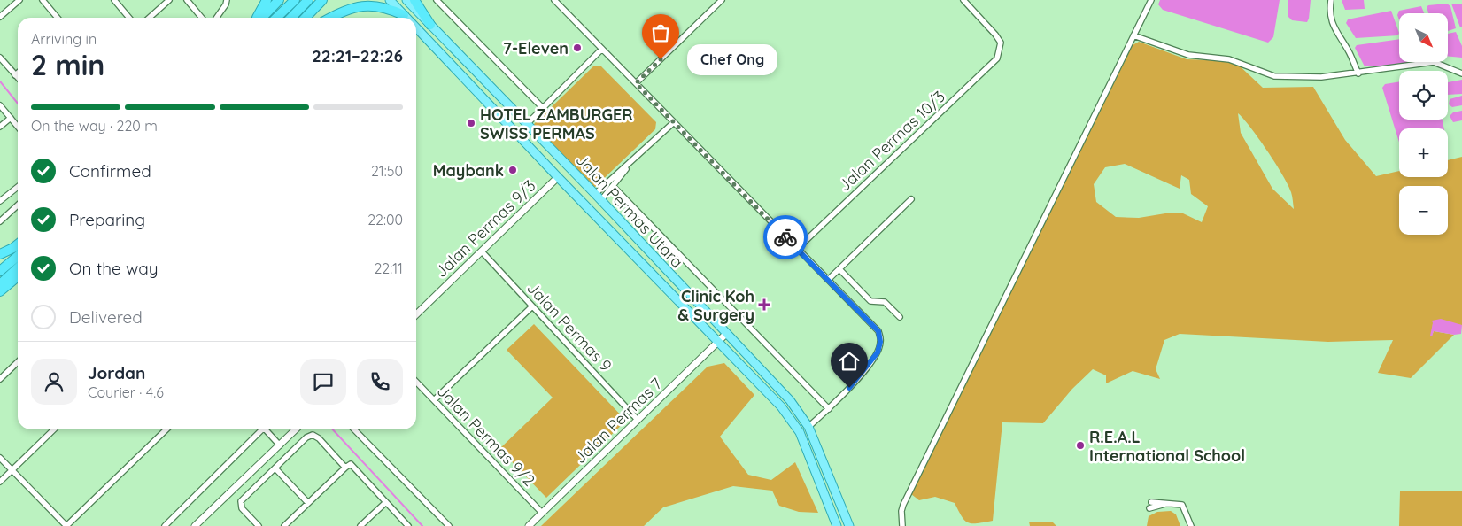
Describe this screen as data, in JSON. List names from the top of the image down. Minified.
{"streets":{"main road":["Jalan Permas Utara"],"street":["Jalan Permas 10/3","Jalan Permas 9/3","Jalan Permas 9","Jalan Permas 7","Jalan Permas 9/2"]},"crossings":[["Jalan Permas Utara","Jalan Permas 9/3"],["Jalan Permas Utara","Jalan Permas 7"],["Jalan Permas 9/3","Jalan Permas 9"],["Jalan Permas 9","Jalan Permas 7"],["Jalan Permas 7","Jalan Permas 9/2"]],"places":{"other":["7-Eleven","Chef Ong","HOTEL ZAMBURGER SWISS PERMAS","Maybank","R.E.A.L International School"],"health":["Clinic Koh & Surgery"]},"north":"bottom right","page":{"map_buttons":["+","−"],"heading":["2 min","Arriving in","22:21–22:26"],"panel":["Jordan","Courier · 4.6"],"bubble":"Chef Ong","bar":"On the way · 220 m","list":[["Confirmed","21:50"],["Preparing","22:00"],["On the way","22:11"],"Delivered"]}}
